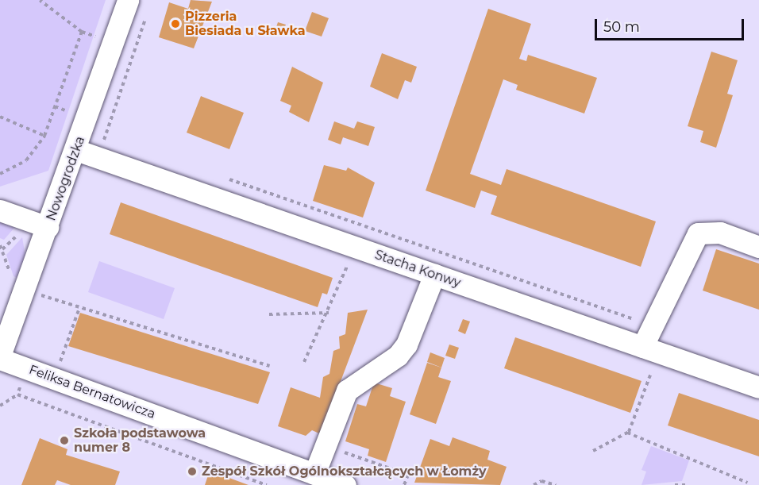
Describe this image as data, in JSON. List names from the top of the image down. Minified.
{"streets":{"street":["Nowogrodzka","Stacha Konwy","Feliksa Bernatowicza"]},"crossings":[["Nowogrodzka","Stacha Konwy"],["Nowogrodzka","Feliksa Bernatowicza"]],"places":["Pizzeria Biesiada u Sławka","Szkoła podstawowa numer 8","Zespół Szkół Ogólnokształcących w Łomży"],"scale_bar":"50 m"}
